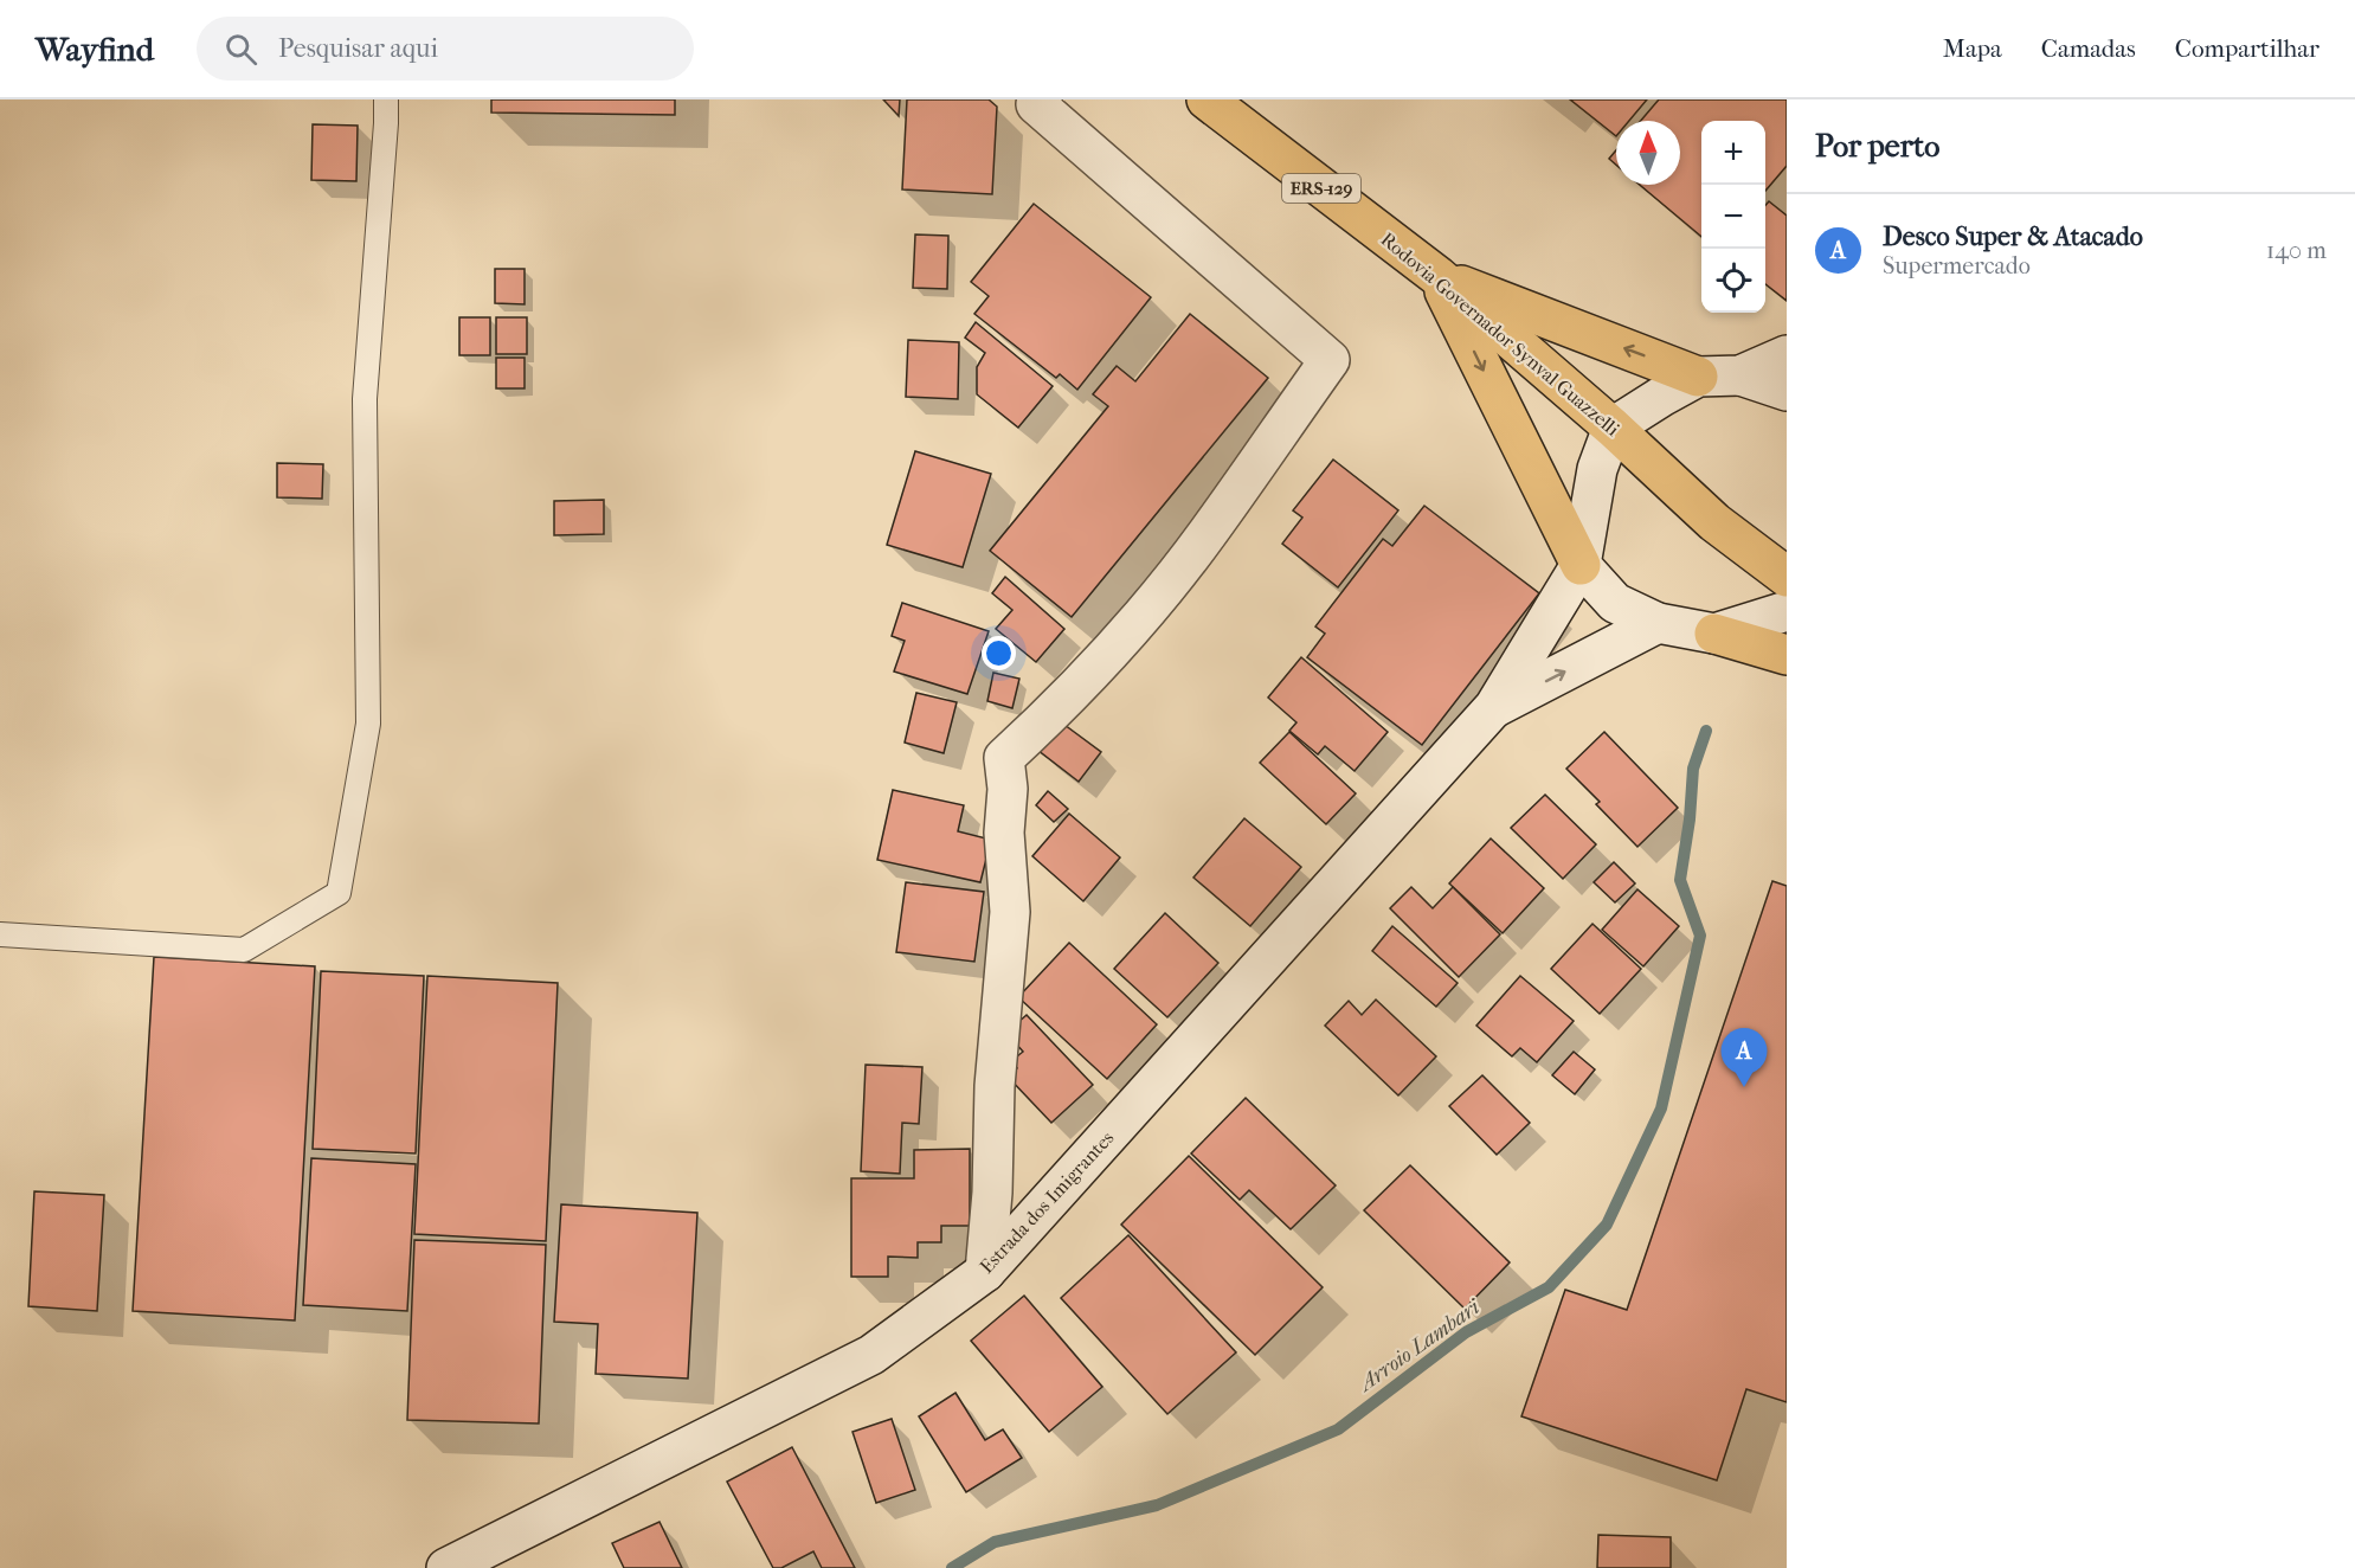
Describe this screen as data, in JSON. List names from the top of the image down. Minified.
{"streets":{"main road":["ERS-129","Rodovia Governador Synval Guazzelli"],"street":["Estrada dos Imigrantes"]},"water":["Arroio Lambari"],"north":"top","page":{"header":"Wayfind","search":"Pesquisar aqui","nav":["Mapa","Camadas","Compartilhar"],"heading":"Por perto","map_buttons":["+","−"],"list":[{"mark":"A","name":"Desco Super & Atacado","note":"Supermercado","value":"140 m"}],"pins":"A"}}
